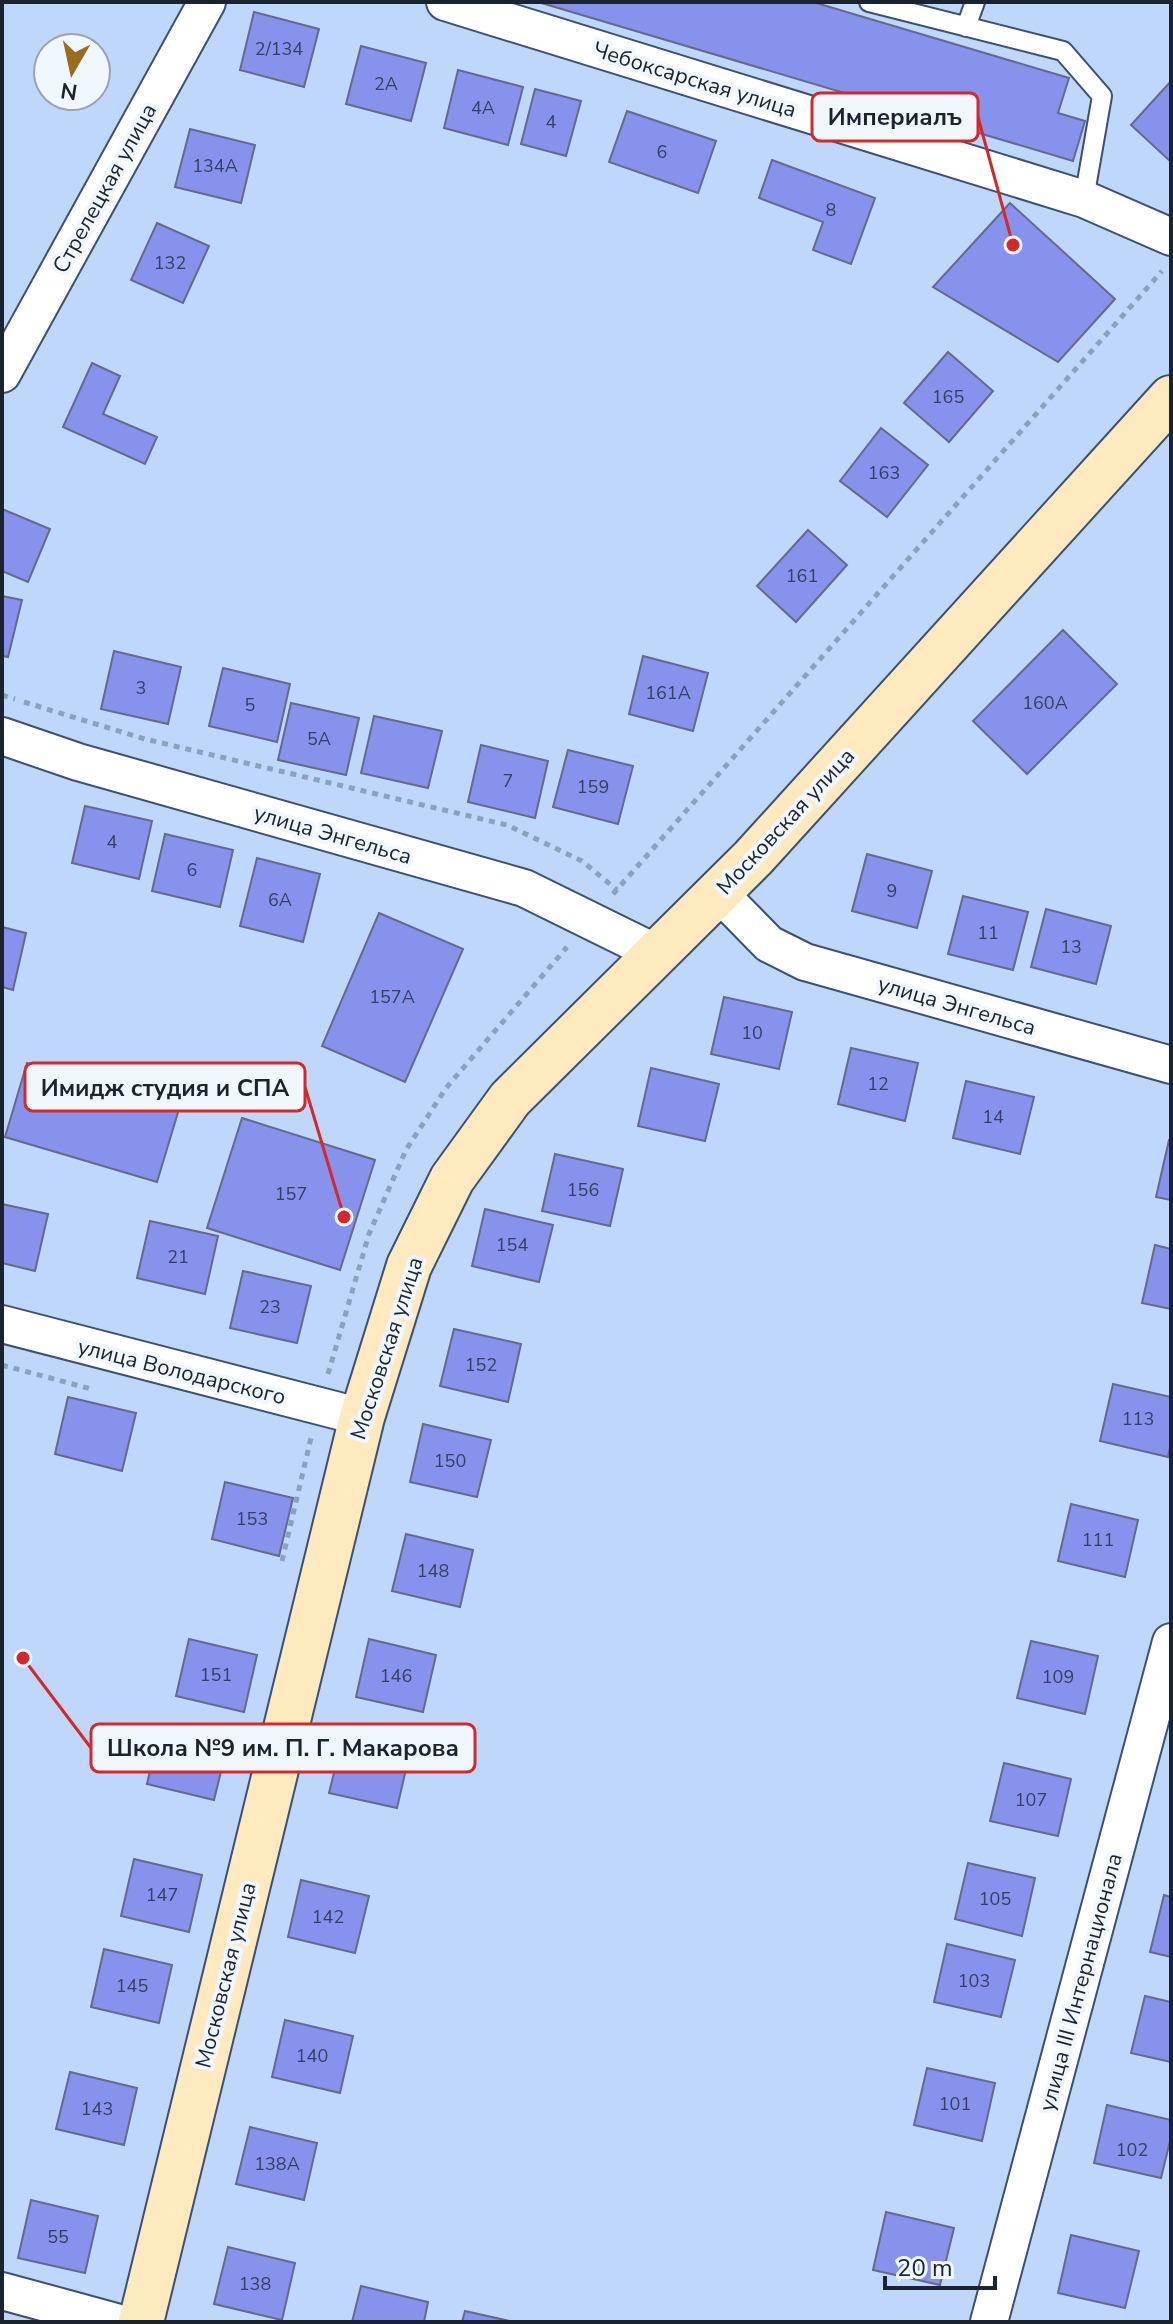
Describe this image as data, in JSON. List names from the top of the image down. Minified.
{"streets":{"street":["Чебоксарская улица","Стрелецкая улица","Московская улица","улица Энгельса","улица Володарского","улица III Интернационала"]},"crossings":[["Московская улица","улица Энгельса"],["Московская улица","улица Володарского"]],"places":["Империалъ","Имидж студия и СПА","Школа №9 им. П. Г. Макарова"],"house_numbers":["2/134","2А","4А","4","6","134А","8","132","165","163","161","3","161А","160А","5","5А","7","159","4","6","9","6А","11","13","157А","10","12","14","156","157","154","21","23","152","113","150","153","111","148","151","146","109","107","147","105","142","103","145","140","101","143","102","138А","55","138"],"scale_bar":"20 m","north":"bottom"}
